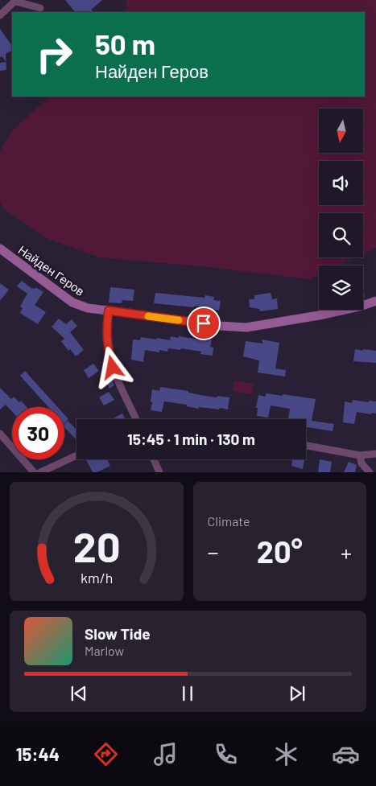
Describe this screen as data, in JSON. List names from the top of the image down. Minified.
{"streets":{"street":["Найден Геров"]},"north":"bottom","page":{"turn":["50 m","Найден Геров"],"limit":"30","trip":"15:45 · 1 min · 130 m","tile":"Climate","heat":["−","20°","+"],"song":["Slow Tide","Marlow"],"tabs":"15:44","gauge":["20","km/h"]}}
